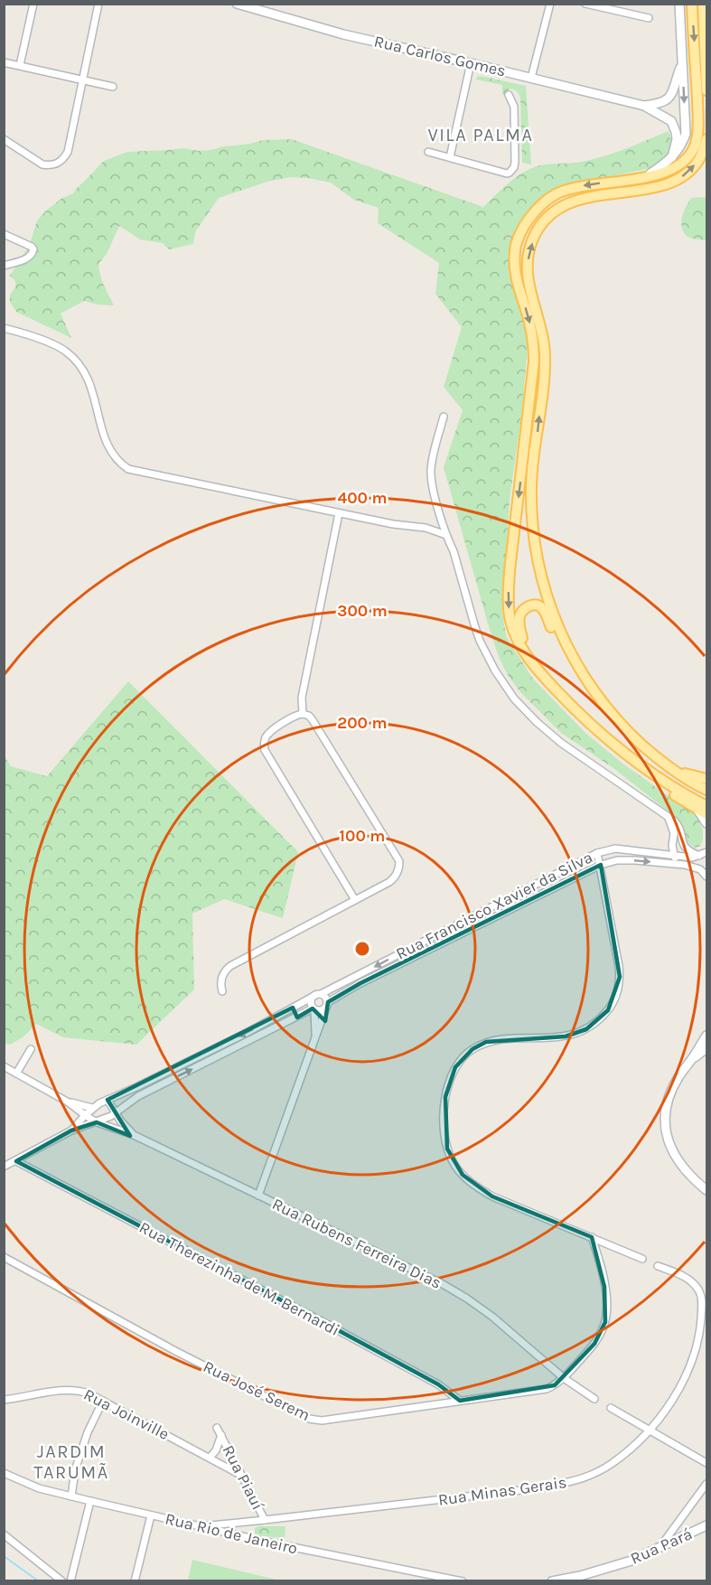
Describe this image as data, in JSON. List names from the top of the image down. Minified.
{"streets":{"main road":["Rua Carlos Gomes","Rua Pará"],"street":["Rua Francisco Xavier da Silva","Rua Rubens Ferreira Dias","Rua Therezinha de M. Bernardi","Rua José Serem","Rua Joinville","Rua Piauí","Rua Minas Gerais","Rua Rio de Janeiro"]},"crossings":[["Rua Francisco Xavier da Silva","Rua Rubens Ferreira Dias"],["Rua Rubens Ferreira Dias","Rua José Serem"],["Rua Therezinha de M. Bernardi","Rua José Serem"],["Rua Joinville","Rua Piauí"],["Rua Piauí","Rua Minas Gerais"],["Rua Minas Gerais","Rua Rio de Janeiro"]],"districts":["VILA PALMA","JARDIM TARUMÃ"],"rings":["400 m","300 m","200 m","100 m"]}
